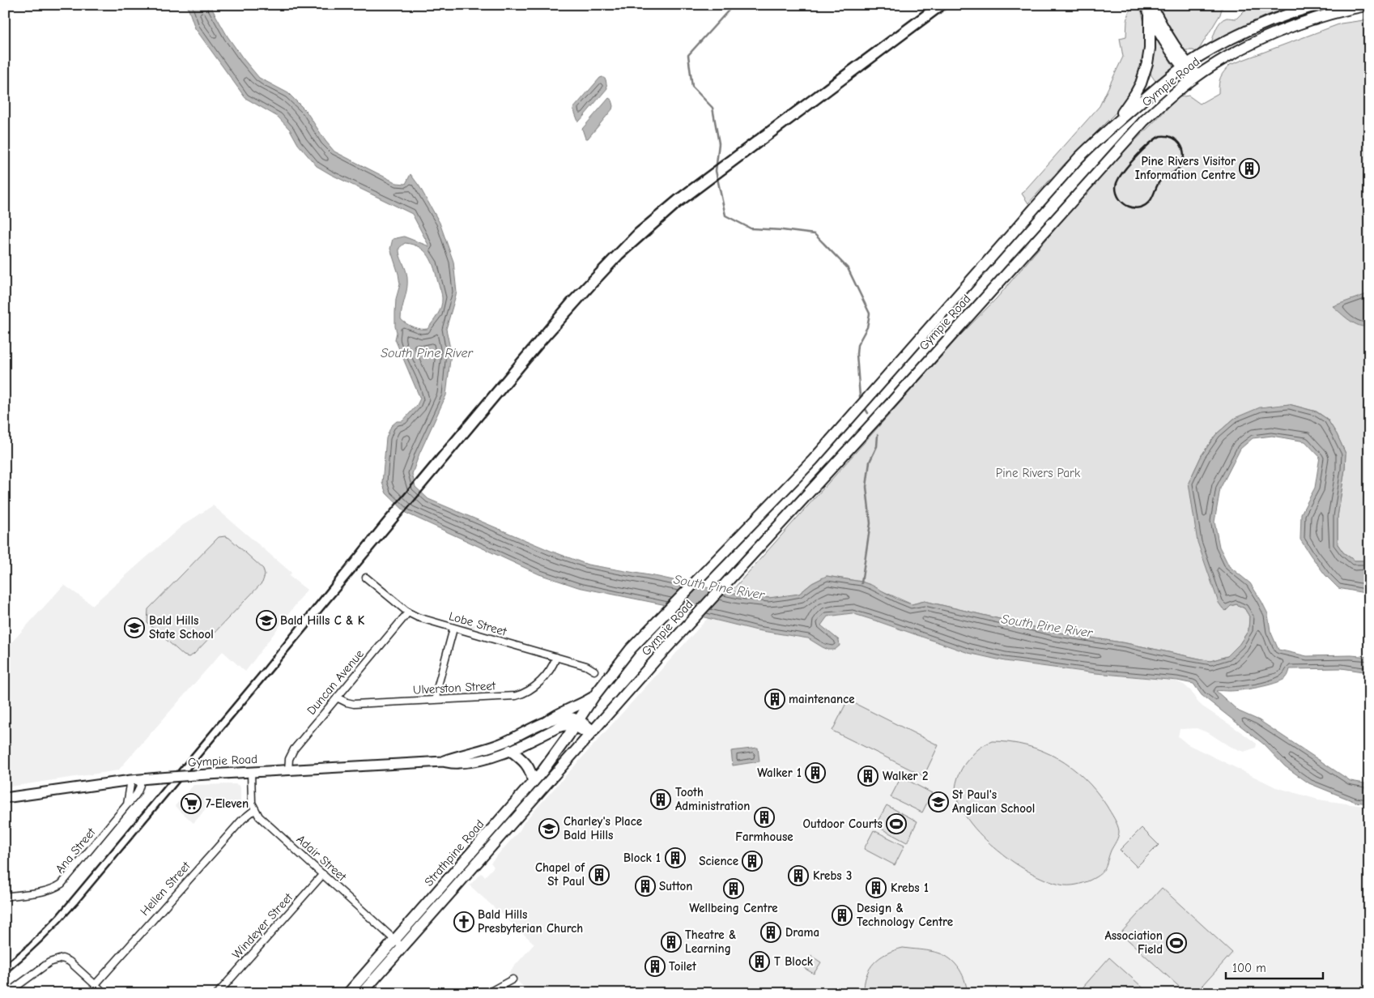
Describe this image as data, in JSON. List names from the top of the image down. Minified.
{"streets":{"highway":["Gympie Road","Strathpine Road"],"street":["Lobe Street","Duncan Avenue","Ulverston Street","Ana Street","Adair Street","Hellen Street","Windeyer Street"]},"crossings":[["Gympie Road","Duncan Avenue"],["Gympie Road","Ana Street"],["Gympie Road","Strathpine Road"],["Lobe Street","Duncan Avenue"],["Lobe Street","Ulverston Street"],["Duncan Avenue","Ulverston Street"],["Strathpine Road","Adair Street"],["Adair Street","Hellen Street"],["Adair Street","Windeyer Street"]],"water":["South Pine River"],"parks":["Pine Rivers Park"],"places":{"building":["Pine Rivers Visitor Information Centre","maintenance","Walker 1","Walker 2","Tooth Administration","Farmhouse","Block 1","Science","Chapel of St Paul","Krebs 3","Sutton","Krebs 1","Wellbeing Centre","Design & Technology Centre","Drama","Theatre & Learning","T Block","Toilet"],"school or university":["Bald Hills C & K","Bald Hills State School","St Paul's Anglican School","Charley's Place Bald Hills"],"supermarket":["7-Eleven"],"sports":["Outdoor Courts","Association Field"],"church":["Bald Hills Presbyterian Church"]},"scale_bar":"100 m"}
